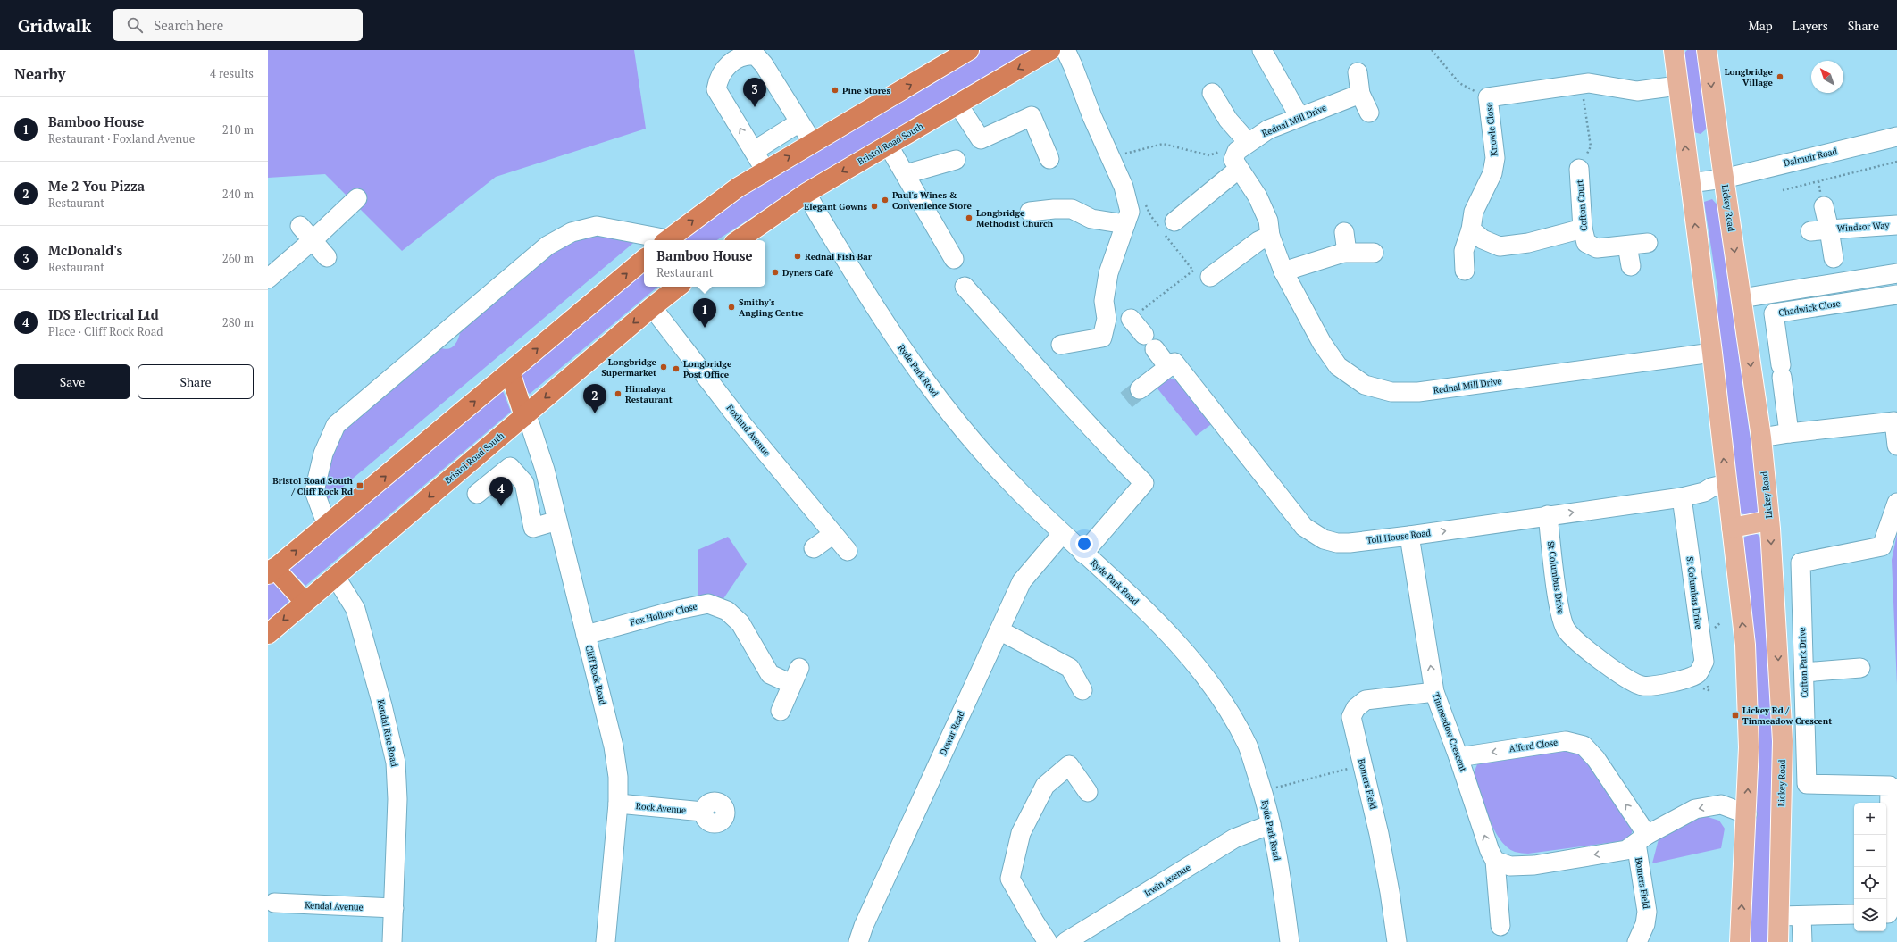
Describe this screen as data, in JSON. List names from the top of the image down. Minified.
{"streets":{"highway":["Bristol Road South"],"main road":["Lickey Road"],"street":["Rednal Mill Drive","Knowle Close","Dalmuir Road","Cofton Court","Windsor Way","Chadwick Close","Ryde Park Road","Foxland Avenue","Toll House Road","St Columbus Drive","St Columbas Drive","Fox Hollow Close","Cofton Park Drive","Cliff Rock Road","Tinmeadow Crescent","Kendal Rise Road","Dowar Road","Alford Close","Bomers Field","Rock Avenue","Irwin Avenue","Kendal Avenue"]},"crossings":[["Bristol Road South","Ryde Park Road"],["Bristol Road South","Foxland Avenue"],["Bristol Road South","Cliff Rock Road"],["Bristol Road South","Kendal Rise Road"],["Dalmuir Road","Lickey Road"],["Ryde Park Road","Dowar Road"],["Ryde Park Road","Irwin Avenue"],["Toll House Road","St Columbus Drive"],["Toll House Road","St Columbas Drive"],["Toll House Road","Tinmeadow Crescent"],["St Columbus Drive","St Columbas Drive"],["Fox Hollow Close","Cliff Rock Road"],["Cliff Rock Road","Rock Avenue"],["Tinmeadow Crescent","Alford Close"],["Tinmeadow Crescent","Bomers Field"],["Kendal Rise Road","Kendal Avenue"],["Alford Close","Bomers Field"]],"one_way":["Toll House Road","Tinmeadow Crescent","Alford Close"],"places":{"other":["Longbridge Village","Pine Stores","Paul's Wines & Convenience Store","Elegant Gowns","Longbridge Methodist Church","Rednal Fish Bar","Dyners Café","Smithy's Angling Centre","Longbridge Supermarket","Longbridge Post Office","Himalaya Restaurant"],"transit":["Bristol Road South / Cliff Rock Rd","Lickey Rd / Tinmeadow Crescent"]},"north":"top left","page":{"header":"Gridwalk","search":"Search here","nav":["Map","Layers","Share"],"heading":["Nearby","4 results"],"pins":["3","1","2","4"],"list":[{"mark":"1","name":"Bamboo House","note":"Restaurant · Foxland Avenue","value":"210 m"},{"mark":"2","name":"Me 2 You Pizza","note":"Restaurant","value":"240 m"},{"mark":"3","name":"McDonald's","note":"Restaurant","value":"260 m"},{"mark":"4","name":"IDS Electrical Ltd","note":"Place · Cliff Rock Road","value":"280 m"}],"popup":["Bamboo House","Restaurant"],"buttons":["Save","Share"],"map_buttons":["+","−"]}}
